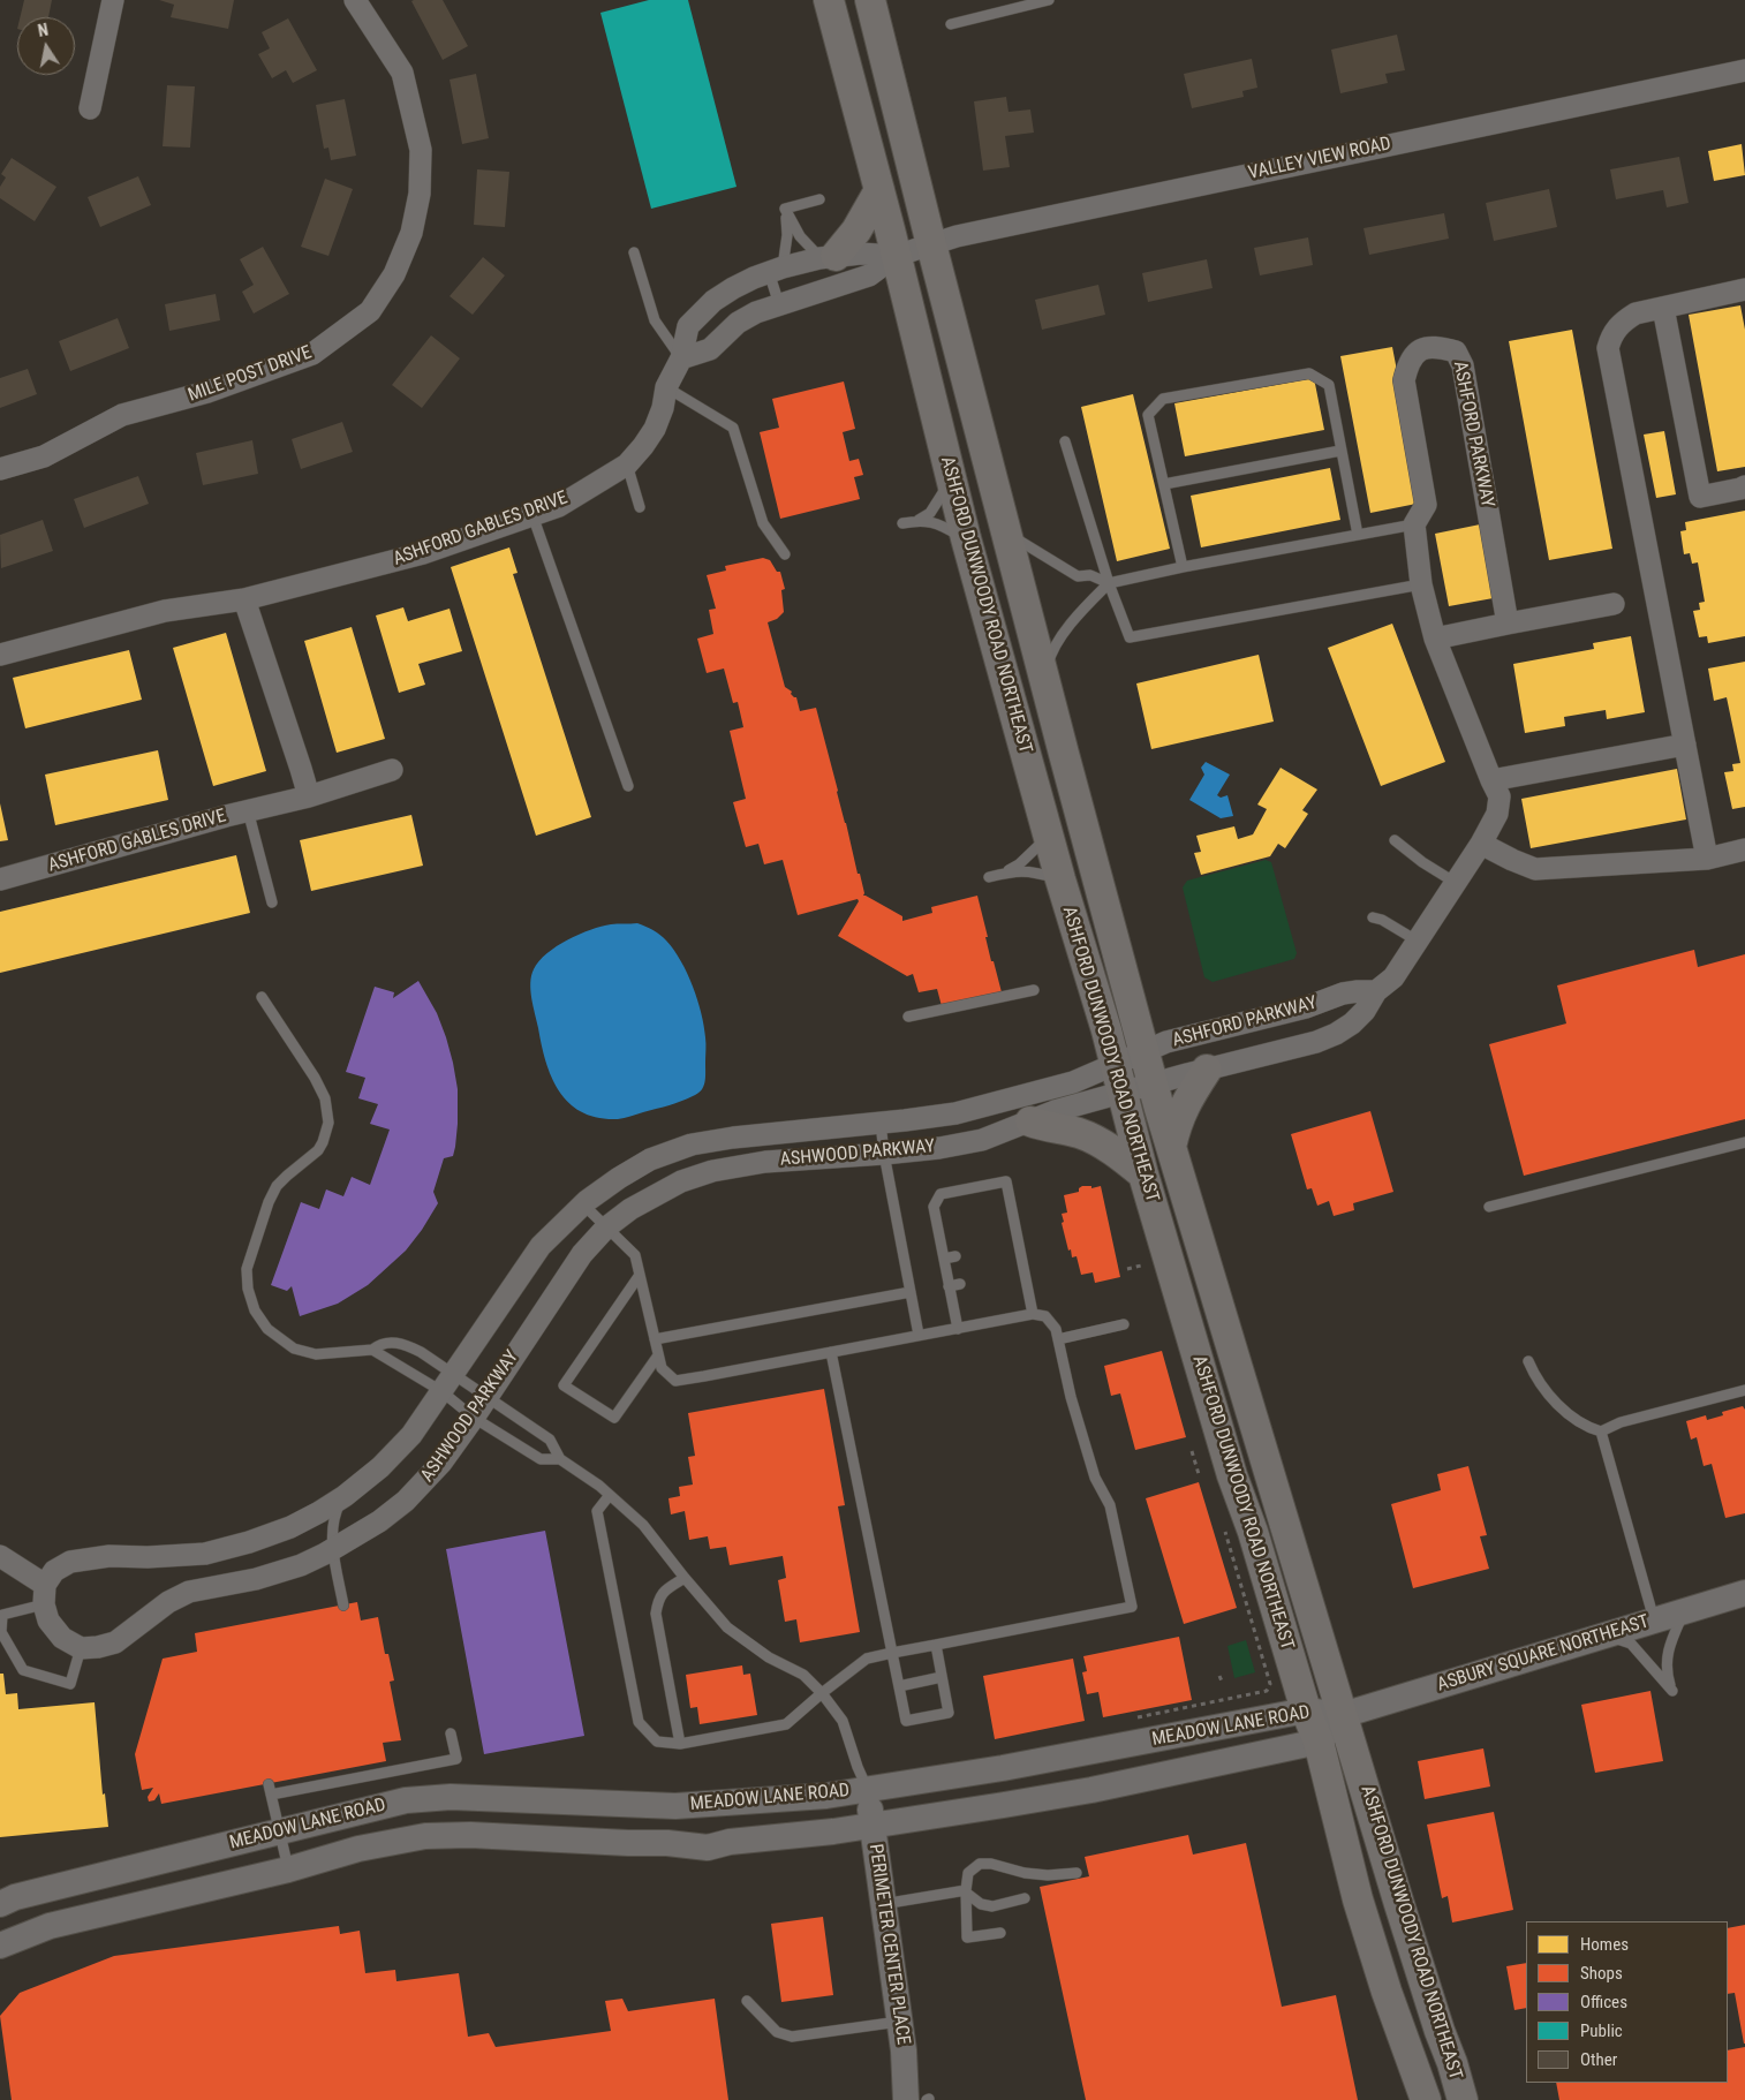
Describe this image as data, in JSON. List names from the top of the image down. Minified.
{"streets":{"main road":["ASHFORD DUNWOODY ROAD NORTHEAST"],"street":["VALLEY VIEW ROAD","MILE POST DRIVE","ASHFORD PARKWAY","ASHFORD GABLES DRIVE","ASHWOOD PARKWAY","ASBURY SQUARE NORTHEAST","MEADOW LANE ROAD","PERIMETER CENTER PLACE"]},"crossings":[["VALLEY VIEW ROAD","ASHFORD GABLES DRIVE"],["VALLEY VIEW ROAD","ASHFORD DUNWOODY ROAD NORTHEAST"],["ASHFORD PARKWAY","ASHFORD DUNWOODY ROAD NORTHEAST"],["ASHFORD PARKWAY","ASHWOOD PARKWAY"],["ASHFORD GABLES DRIVE","ASHFORD DUNWOODY ROAD NORTHEAST"],["ASHFORD DUNWOODY ROAD NORTHEAST","ASHWOOD PARKWAY"],["ASHFORD DUNWOODY ROAD NORTHEAST","ASBURY SQUARE NORTHEAST"],["ASHFORD DUNWOODY ROAD NORTHEAST","MEADOW LANE ROAD"],["ASBURY SQUARE NORTHEAST","MEADOW LANE ROAD"],["MEADOW LANE ROAD","PERIMETER CENTER PLACE"]],"legend":["Homes","Shops","Offices","Public","Other"],"north":"top"}
